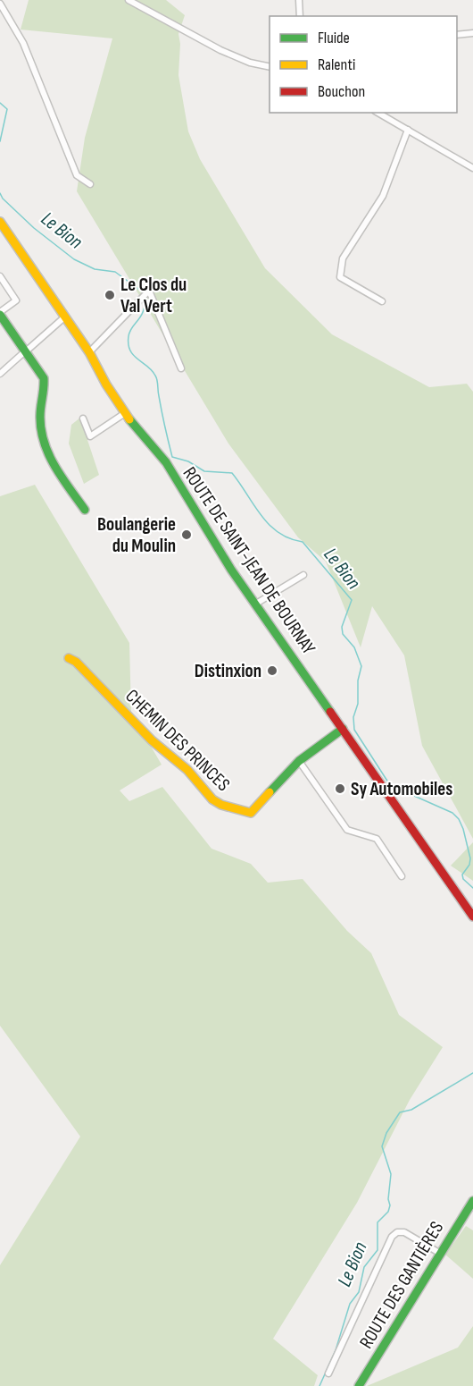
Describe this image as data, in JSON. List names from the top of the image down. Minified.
{"streets":{"main road":["ROUTE DE SAINT-JEAN DE BOURNAY","CHEMIN DES PRINCES","ROUTE DES GANTIÈRES"]},"crossings":[["ROUTE DE SAINT-JEAN DE BOURNAY","CHEMIN DES PRINCES"]],"water":["Le Bion"],"places":["Le Clos du Val Vert","Boulangerie du Moulin","Distinxion","Sy Automobiles"],"legend":["Fluide","Ralenti","Bouchon"]}
